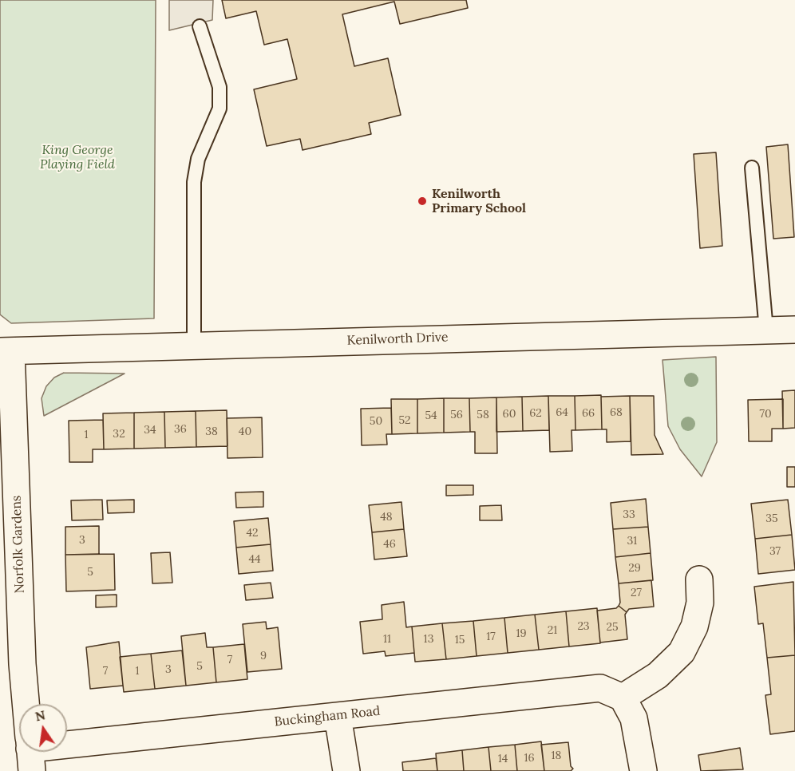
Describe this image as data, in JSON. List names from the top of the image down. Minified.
{"streets":{"street":["Kenilworth Drive","Norfolk Gardens","Buckingham Road"]},"crossings":[["Kenilworth Drive","Norfolk Gardens"]],"parks":["King George Playing Field"],"places":["Kenilworth Primary School"],"house_numbers":["64","68","62","66","60","70","56","58","54","52","50","36","34","38","40","32","1","33","48","35","42","3","31","46","37","44","29","5","27","23","25","21","19","17","11","13","15","9","7","5","3","7","1","18","16","14"],"north":"top"}
